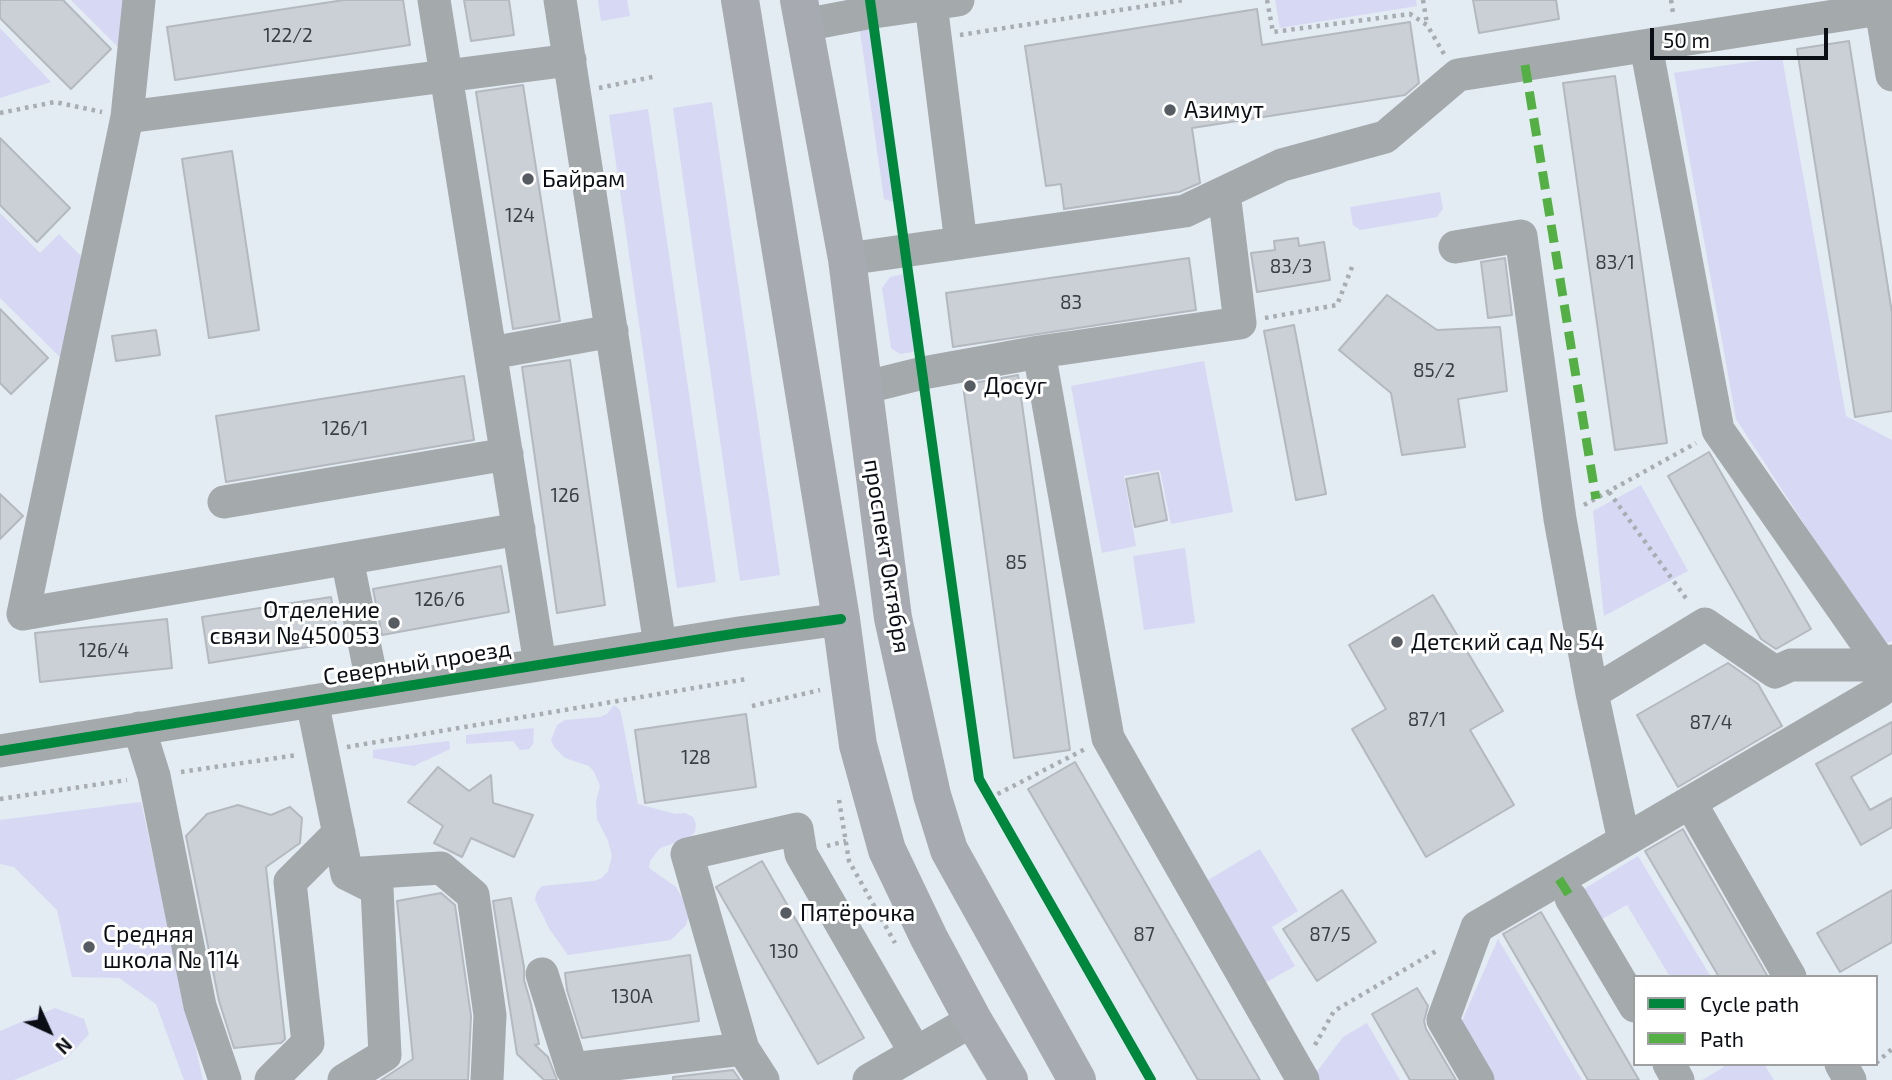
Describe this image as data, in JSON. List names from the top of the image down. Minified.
{"streets":{"main road":["проспект Октября"],"street":["Северный проезд"]},"places":["Азимут","Байрам","Досуг","Отделение связи №450053","Детский сад № 54","Пятёрочка","Средняя школа № 114"],"house_numbers":["122/2","124","83/1","83/3","83","85/2","126/1","126","85","126/6","126/4","87/1","87/4","128","87","87/5","130","130А"],"legend":["Cycle path","Path"],"scale_bar":"50 m","north":"bottom right"}
